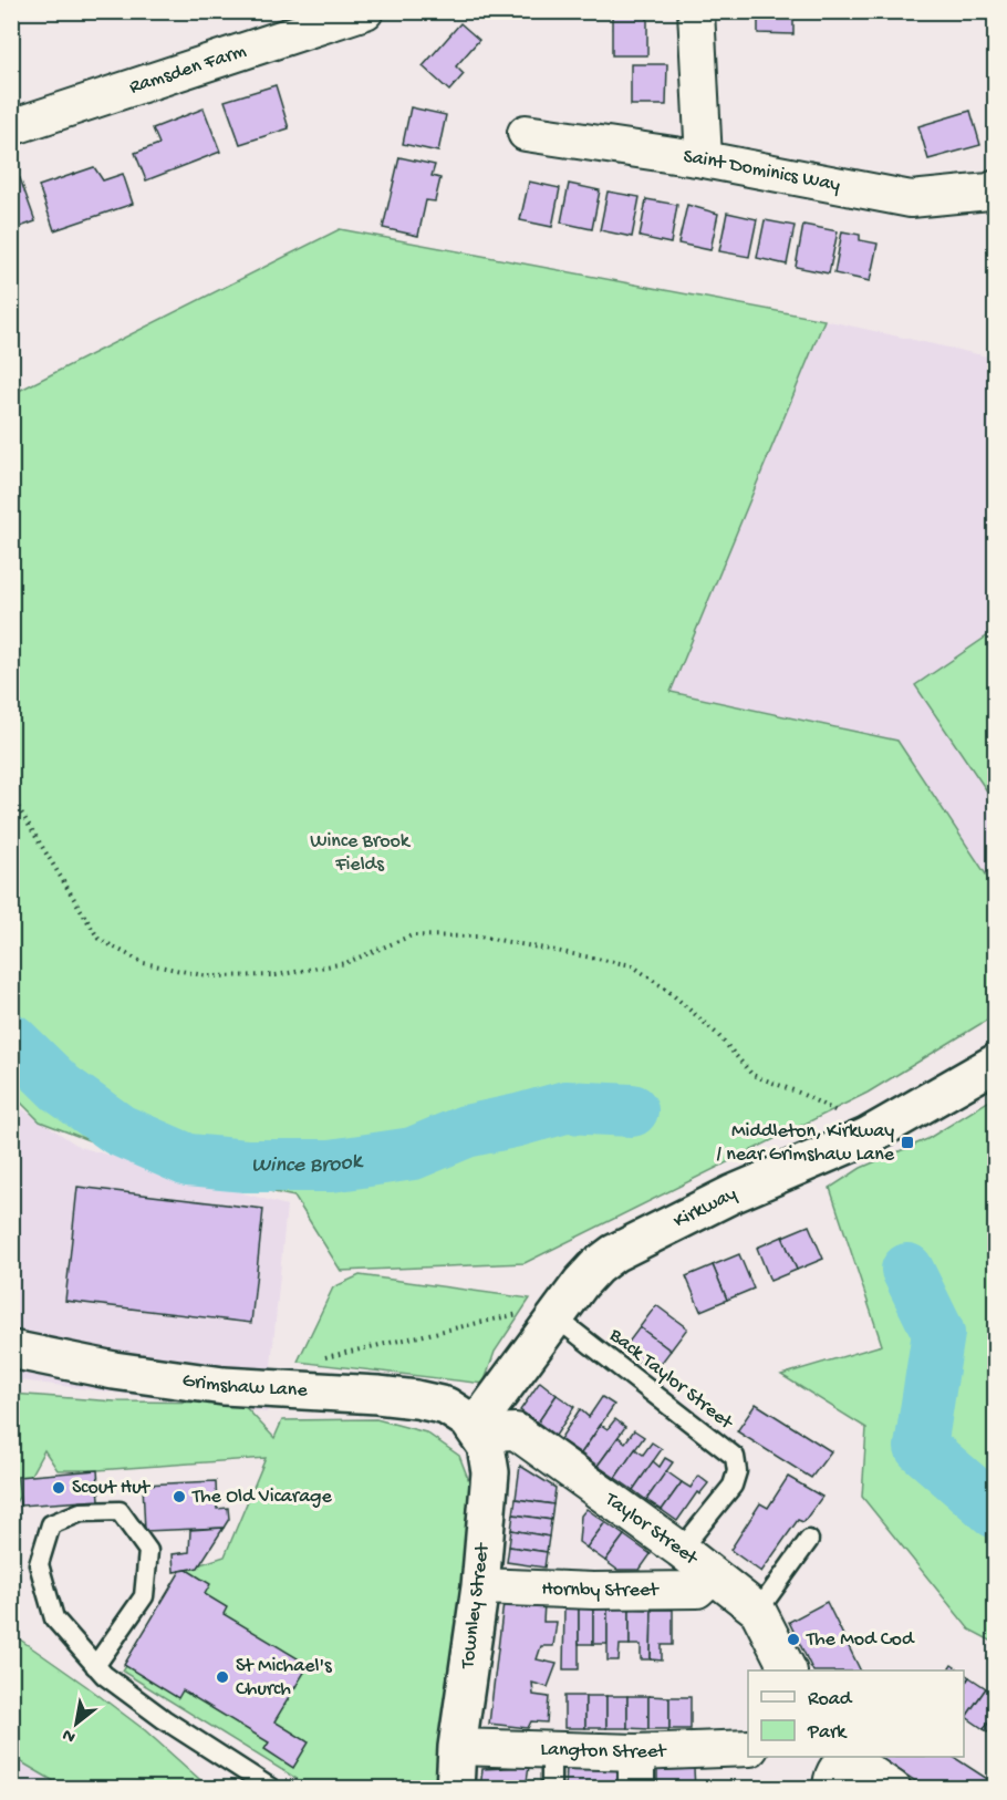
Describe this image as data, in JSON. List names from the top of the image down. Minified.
{"streets":{"main road":["Kirkway","Grimshaw Lane","Townley Street"],"street":["Ramsden Farm","Saint Dominics Way","Taylor Street","Hornby Street","Langton Street"],"lane":["Back Taylor Street"]},"crossings":[["Kirkway","Back Taylor Street"],["Kirkway","Grimshaw Lane"],["Kirkway","Taylor Street"],["Kirkway","Townley Street"],["Back Taylor Street","Taylor Street"],["Grimshaw Lane","Taylor Street"],["Grimshaw Lane","Townley Street"],["Taylor Street","Hornby Street"],["Taylor Street","Townley Street"],["Hornby Street","Townley Street"],["Townley Street","Langton Street"]],"water":["Wince Brook"],"parks":["Wince Brook Fields"],"places":{"transit":["Middleton, Kirkway / near Grimshaw Lane"],"other":["Scout Hut","The Old Vicarage","The Mod Cod","St Michael's Church"]},"legend":["Road","Park"],"north":"bottom left"}
